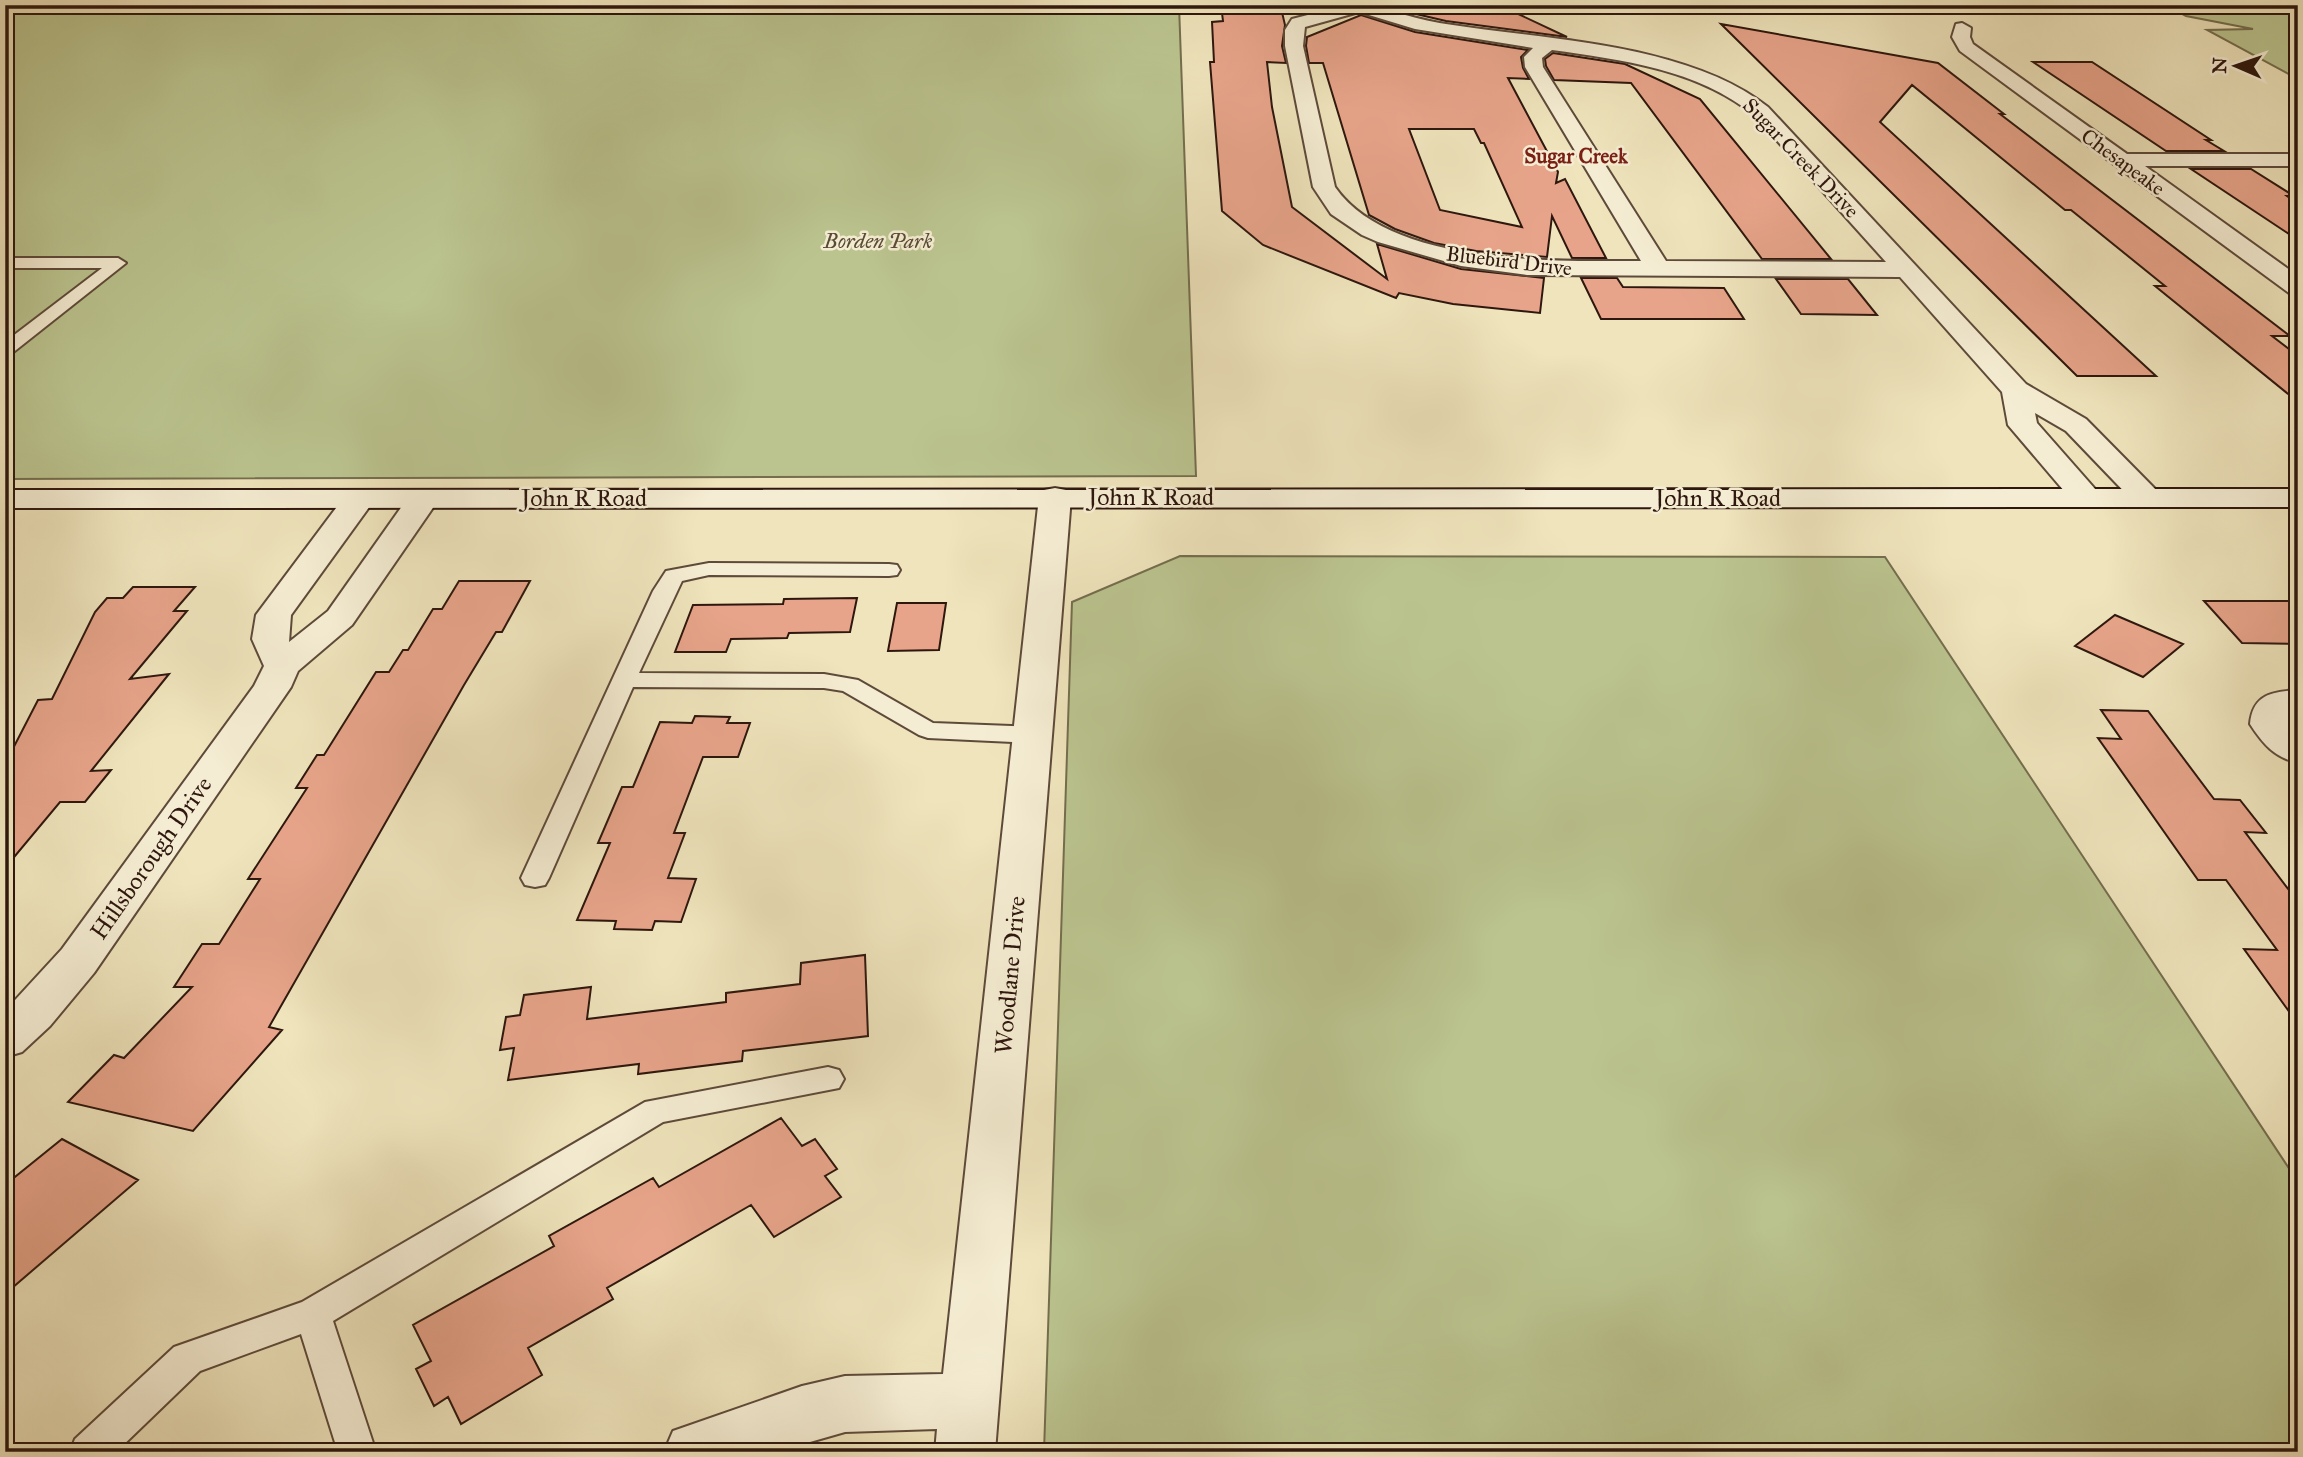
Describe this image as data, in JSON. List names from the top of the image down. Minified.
{"streets":{"street":["Sugar Creek Drive","Chesapeake","Bluebird Drive","John R Road","Hillsborough Drive","Woodlane Drive"]},"crossings":[["Sugar Creek Drive","Bluebird Drive"],["Sugar Creek Drive","John R Road"],["John R Road","Hillsborough Drive"],["John R Road","Woodlane Drive"]],"districts":["Sugar Creek"],"parks":["Borden Park"],"north":"left"}
